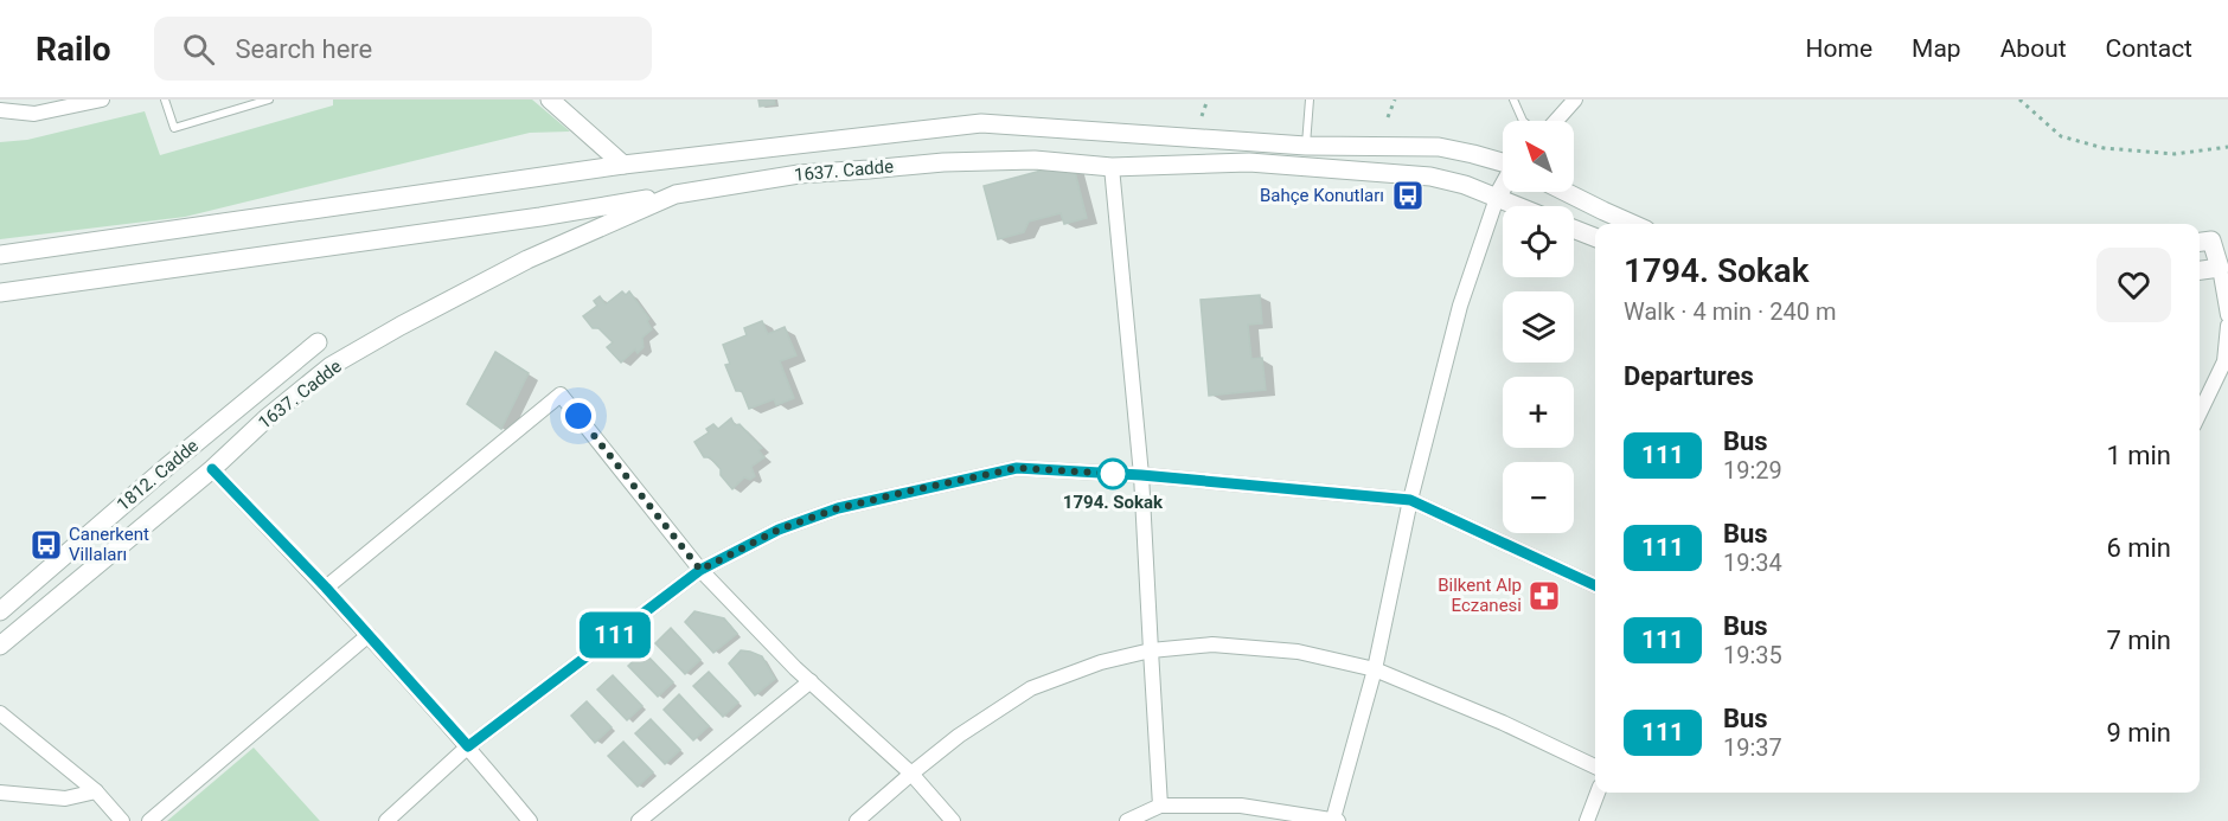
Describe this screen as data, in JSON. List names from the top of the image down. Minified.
{"streets":{"street":["1637. Cadde","1812. Cadde"]},"crossings":[["1637. Cadde","1812. Cadde"]],"places":{"bus stop":["Bahçe Konutları","Canerkent Villaları"],"other":["1794. Sokak"],"pharmacy":["Bilkent Alp Eczanesi"]},"lines":["bus line 111"],"north":"top left","page":{"header":"Railo","search":"Search here","nav":["Home","Map","About","Contact"],"on_map":"111","map_buttons":["+","−"],"heading":[["1794. Sokak","Walk · 4 min · 240 m"],"Departures"],"list":[{"mark":"111","name":"Bus","note":"19:29","value":"1 min"},{"mark":"111","name":"Bus","note":"19:34","value":"6 min"},{"mark":"111","name":"Bus","note":"19:35","value":"7 min"},{"mark":"111","name":"Bus","note":"19:37","value":"9 min"}]}}
